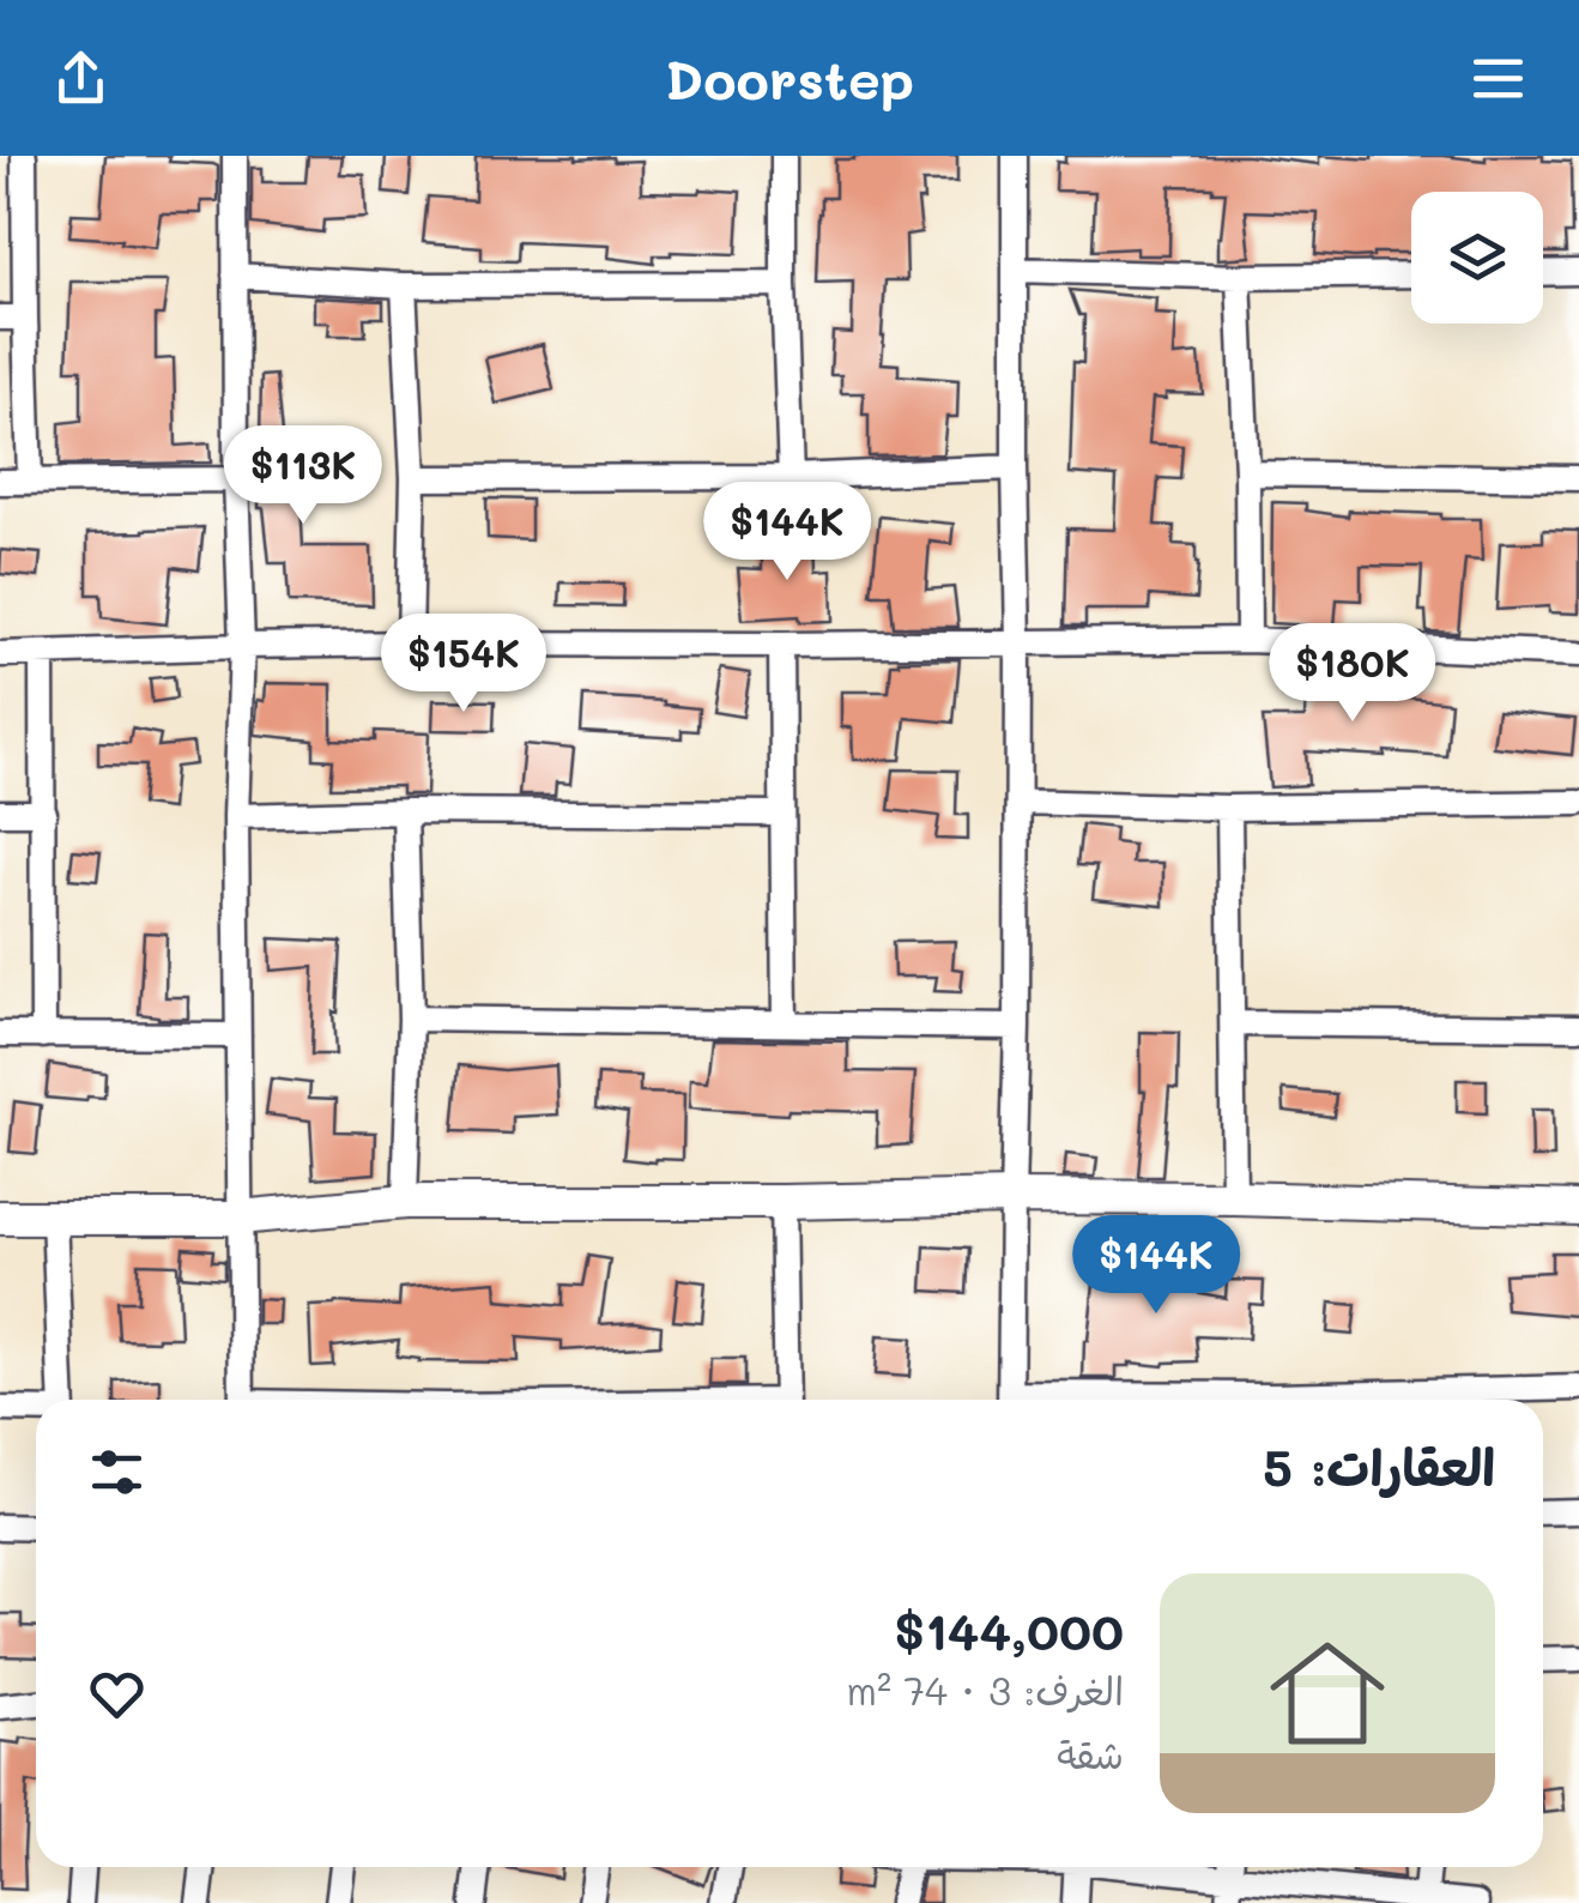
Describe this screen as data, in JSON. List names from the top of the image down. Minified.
{"page":{"header":"Doorstep","price":["$113K","$144K","$154K","$180K","$144K"],"heading":"العقارات: 5","list":[{"name":"$144,000","note":"الغرف: 3 · 74 m² · شقة"}]}}
